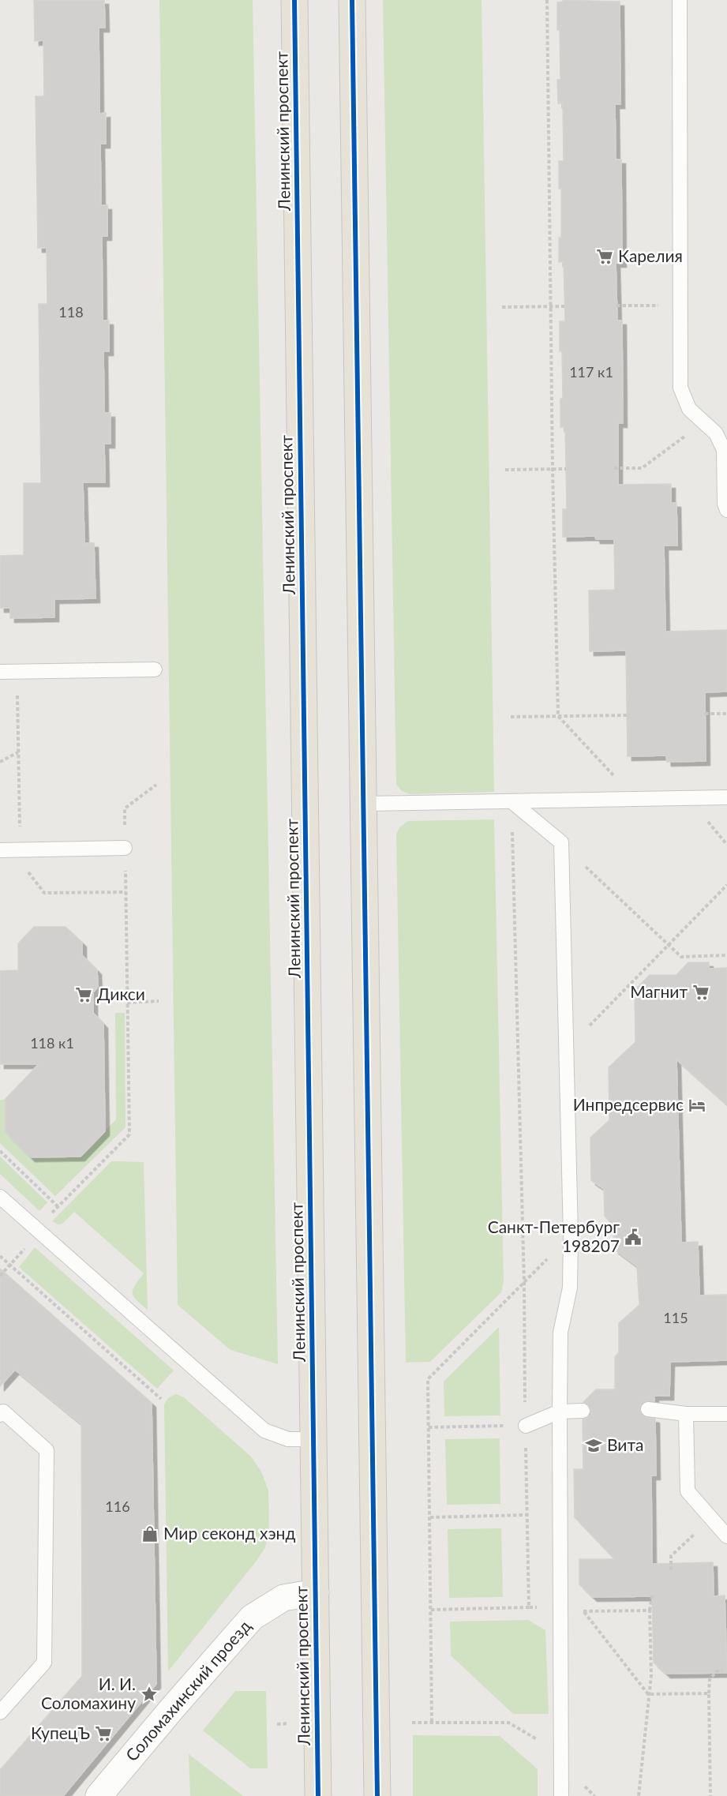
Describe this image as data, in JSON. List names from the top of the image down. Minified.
{"streets":{"main road":["Ленинский проспект"],"street":["Соломахинский проезд"]},"crossings":[["Ленинский проспект","Соломахинский проезд"]],"places":{"supermarket":["Карелия","Магнит","Дикси","КупецЪ"],"hotel":["Инпредсервис"],"public building":["Санкт-Петербург 198207"],"school or university":["Вита"],"shop":["Мир секонд хэнд"],"place":["И. И. Соломахину"]},"house_numbers":["118","117 к1","118 к1","115","116"]}
